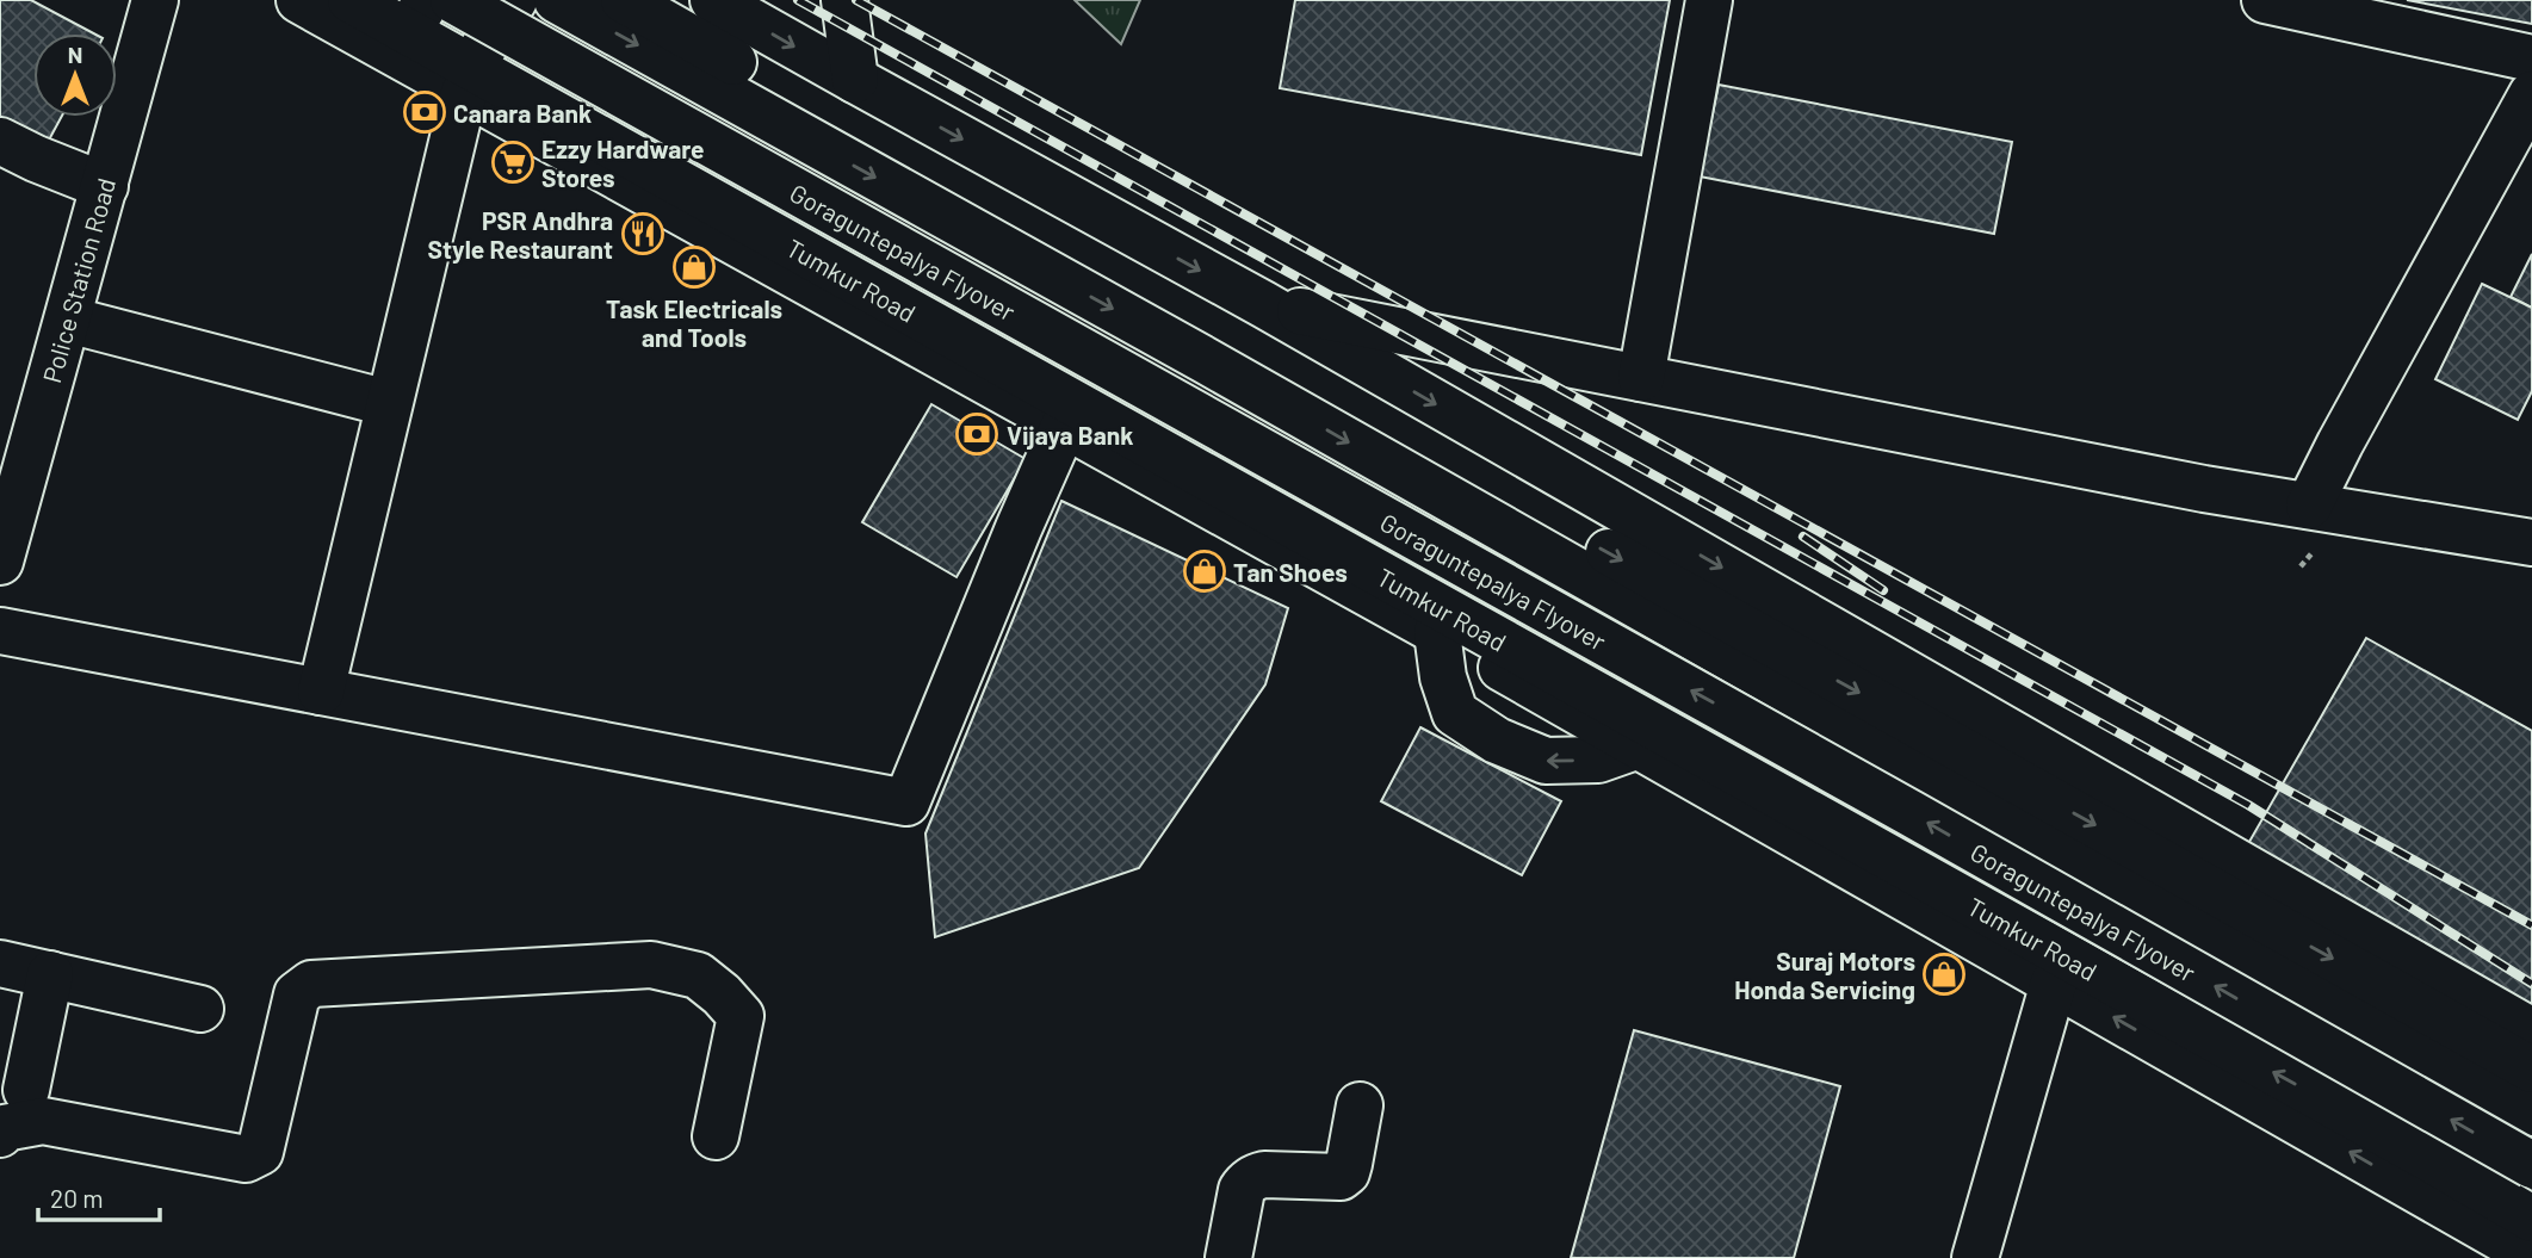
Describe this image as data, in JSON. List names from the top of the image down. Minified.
{"streets":{"main road":["Goraguntepalya Flyover","Tumkur Road","Police Station Road"]},"places":{"bank":["Canara Bank","Vijaya Bank"],"supermarket":["Ezzy Hardware Stores"],"restaurant":["PSR Andhra Style Restaurant"],"shop":["Task Electricals and Tools","Tan Shoes","Suraj Motors Honda Servicing"]},"scale_bar":"20 m","north":"top"}
